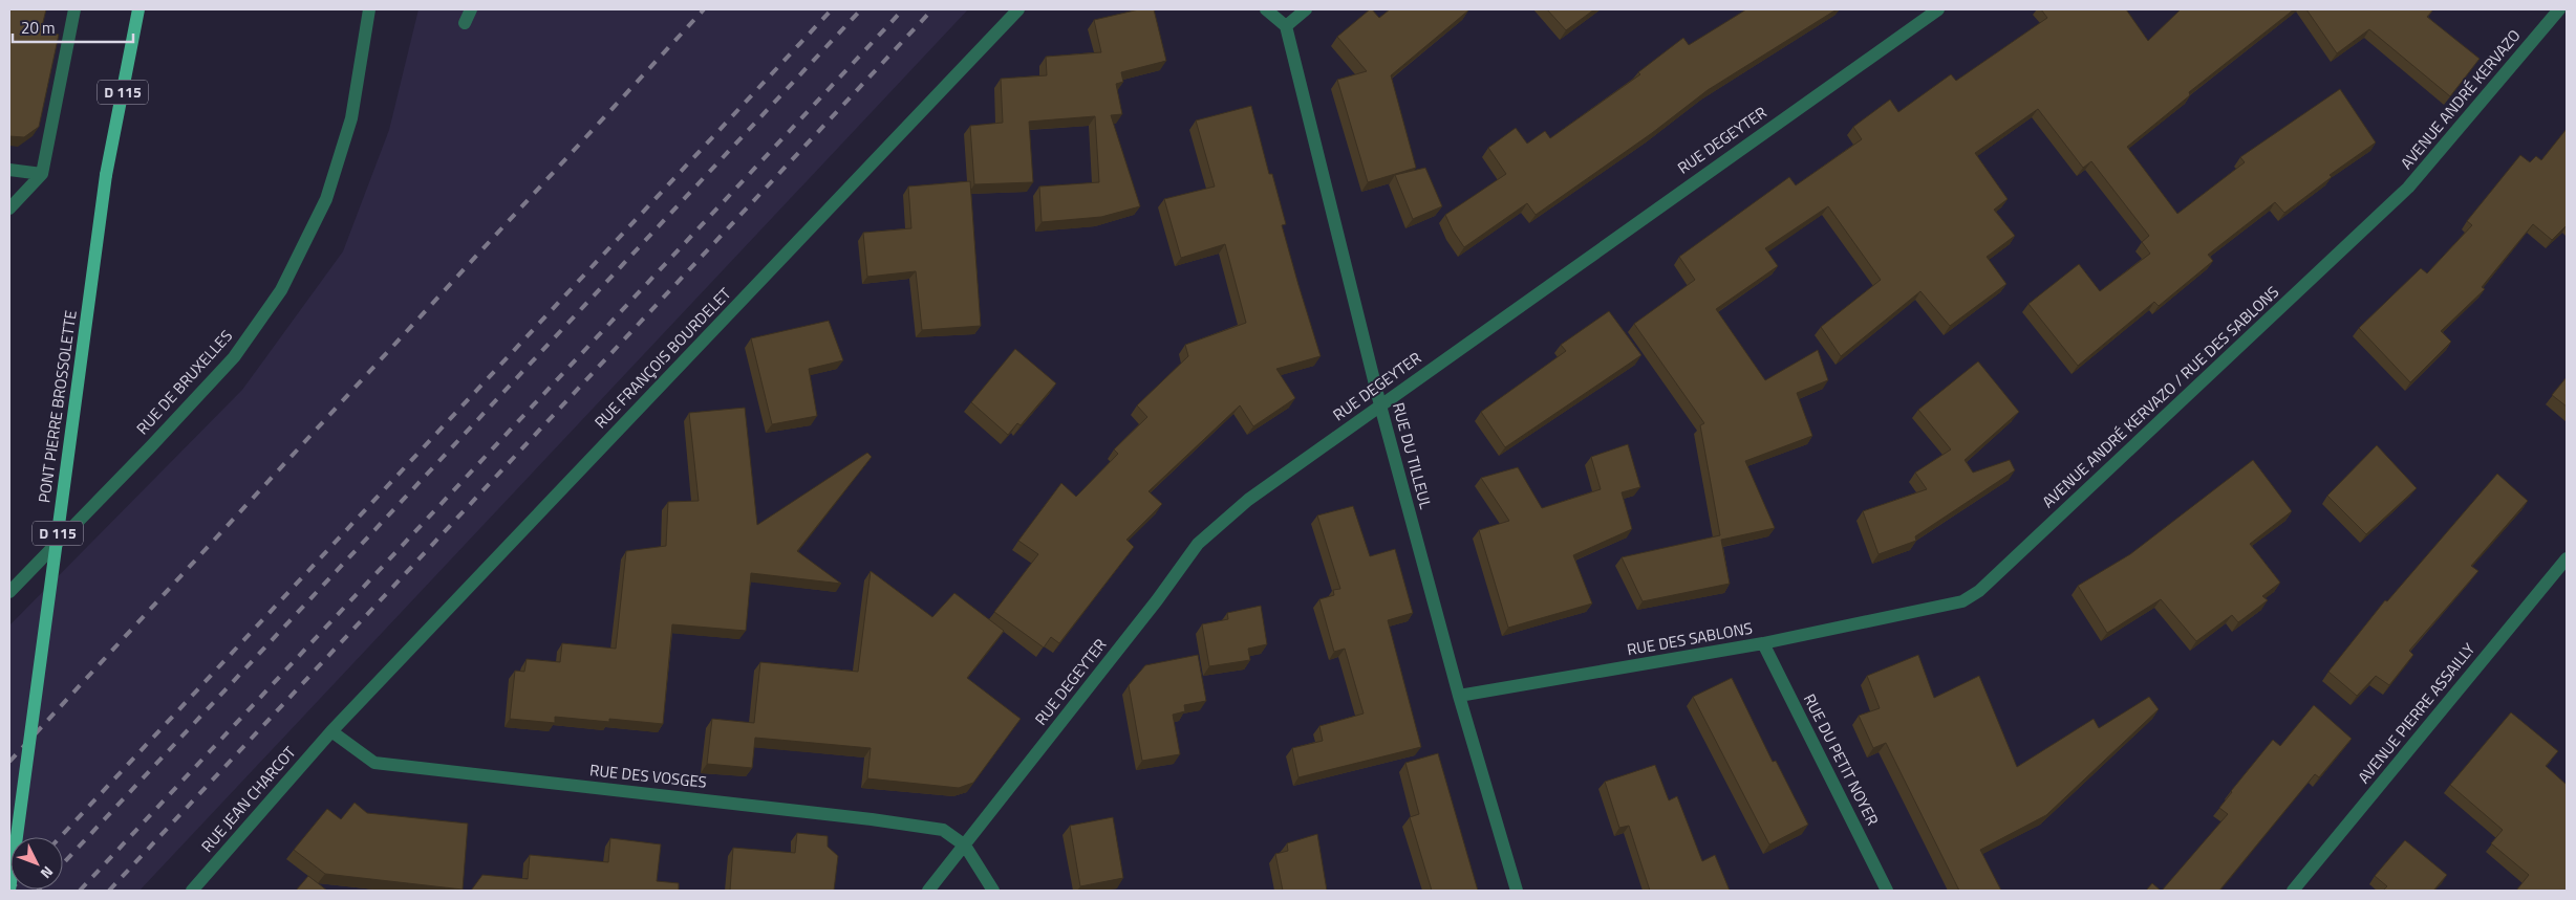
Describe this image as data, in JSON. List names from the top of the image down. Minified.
{"streets":{"main road":["D 115","PONT PIERRE BROSSOLETTE"],"street":["AVENUE ANDRÉ KERVAZO","RUE DEGEYTER","RUE FRANÇOIS BOURDELET","RUE DE BRUXELLES","AVENUE ANDRÉ KERVAZO / RUE DES SABLONS","RUE DU TILLEUL","RUE DES SABLONS","AVENUE PIERRE ASSAILLY","RUE DU PETIT NOYER","RUE DES VOSGES","RUE JEAN CHARCOT"]},"crossings":[["AVENUE ANDRÉ KERVAZO","AVENUE ANDRÉ KERVAZO / RUE DES SABLONS"],["RUE DEGEYTER","RUE DU TILLEUL"],["RUE DEGEYTER","RUE DES VOSGES"],["RUE FRANÇOIS BOURDELET","RUE DES VOSGES"],["RUE FRANÇOIS BOURDELET","RUE JEAN CHARCOT"],["AVENUE ANDRÉ KERVAZO / RUE DES SABLONS","RUE DES SABLONS"],["RUE DU TILLEUL","RUE DES SABLONS"],["RUE DES SABLONS","RUE DU PETIT NOYER"],["RUE DES VOSGES","RUE JEAN CHARCOT"]],"scale_bar":"20 m","north":"bottom right"}
